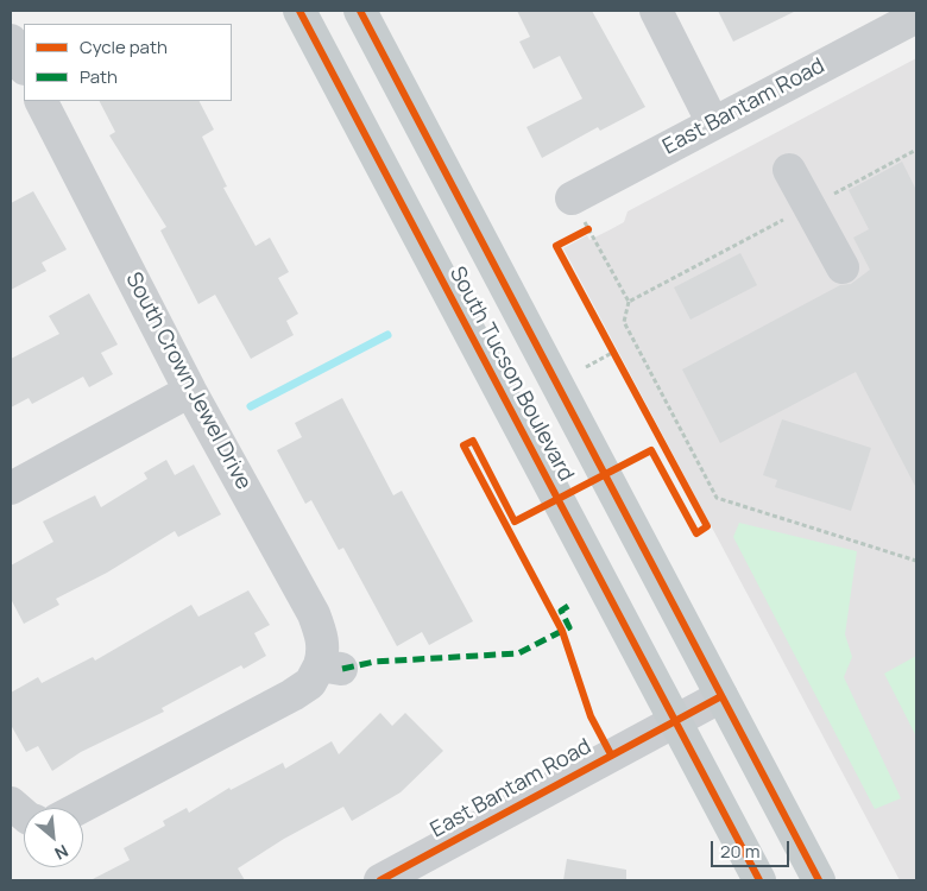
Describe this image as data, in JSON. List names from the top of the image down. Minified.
{"streets":{"main road":["South Tucson Boulevard"],"street":["East Bantam Road","South Crown Jewel Drive"]},"crossings":[["East Bantam Road","South Tucson Boulevard"]],"legend":["Cycle path","Path"],"scale_bar":"20 m","north":"bottom right"}
